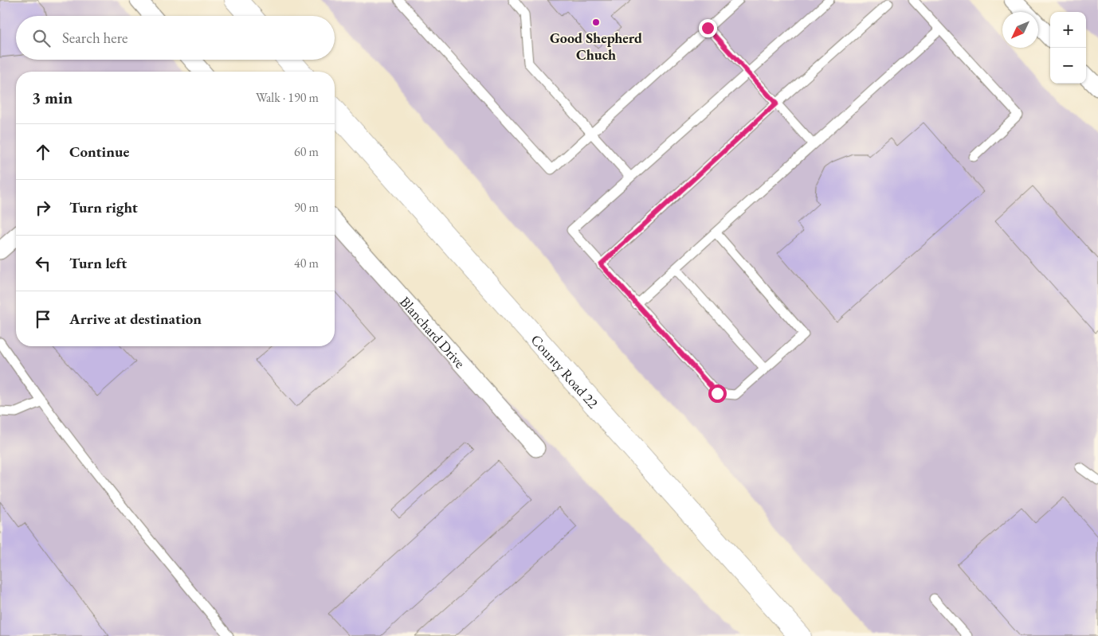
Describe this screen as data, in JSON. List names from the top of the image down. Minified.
{"streets":{"main road":["County Road 22"],"street":["Blanchard Drive"]},"places":["Good Shepherd Chuch"],"north":"bottom left","page":{"map_buttons":["+","−"],"search":"Search here","heading":["3 min","Walk · 190 m"],"list":[["Continue","60 m"],["Turn right","90 m"],["Turn left","40 m"],"Arrive at destination"]}}
